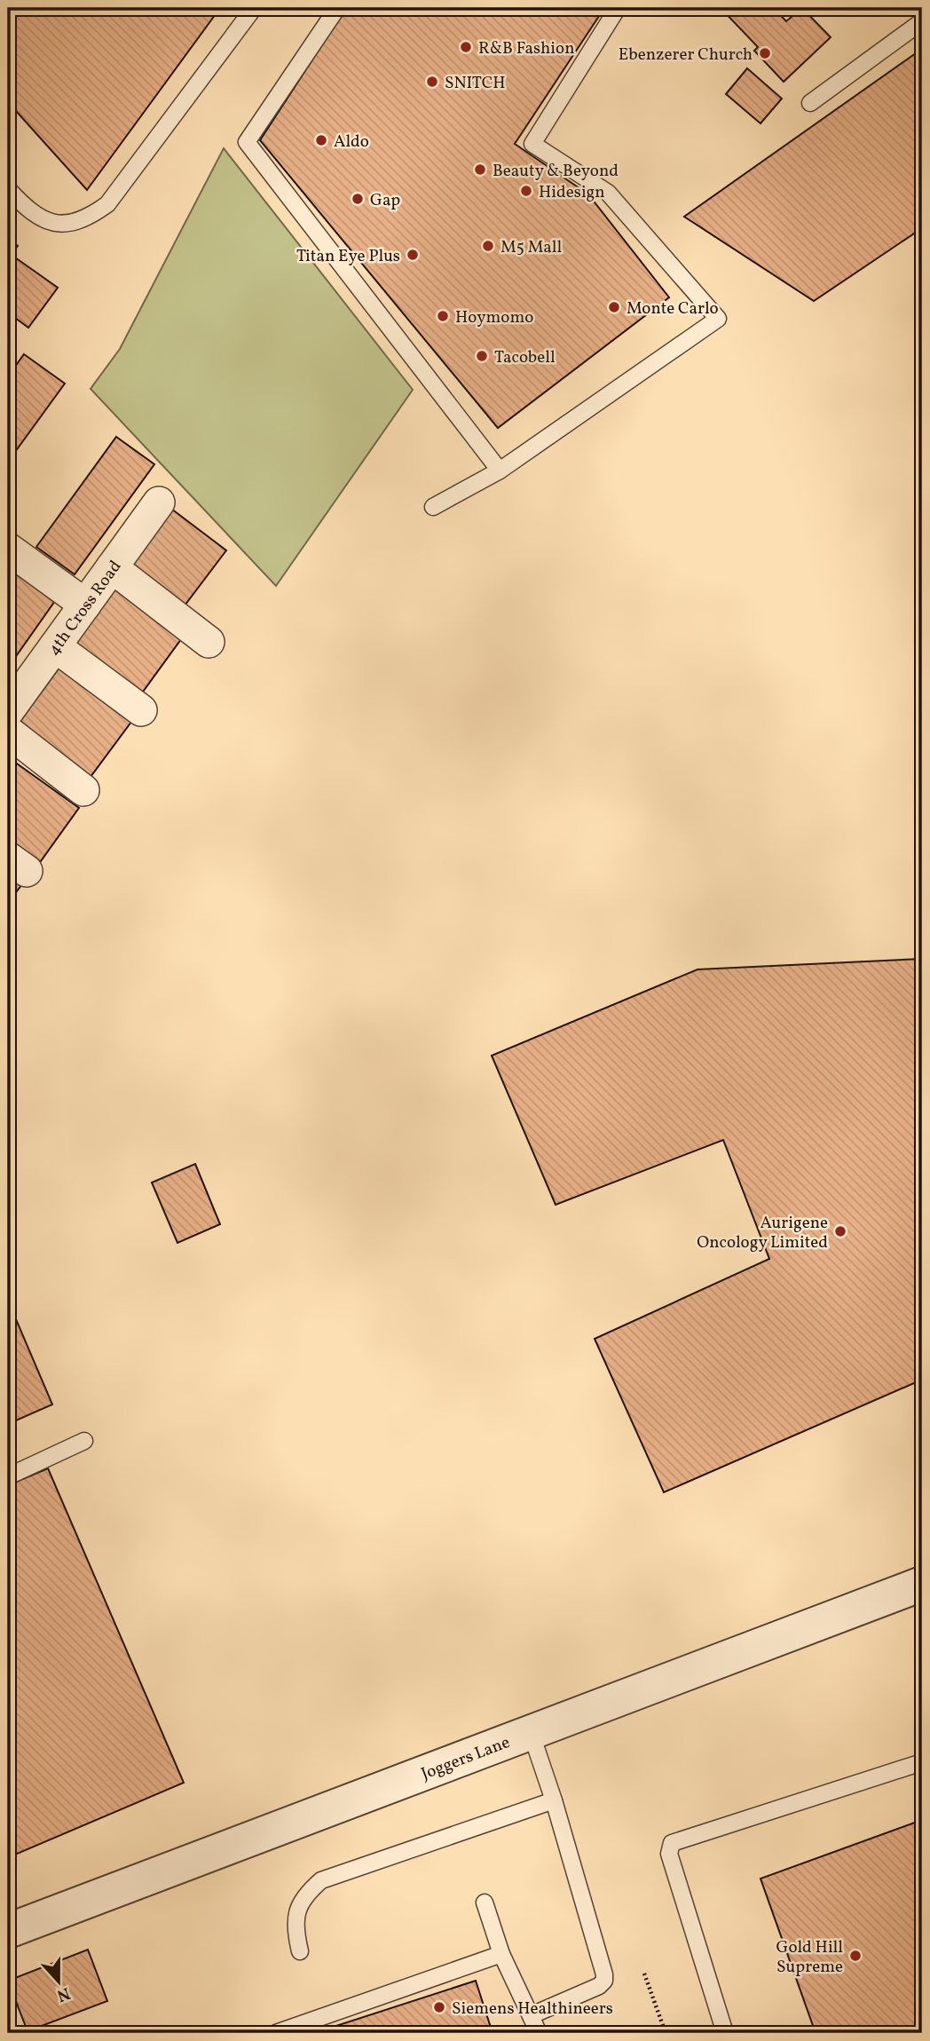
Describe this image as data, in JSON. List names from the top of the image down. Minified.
{"streets":{"street":["4th Cross Road","Joggers Lane"]},"places":["R&B Fashion","Ebenzerer Church","SNITCH","Aldo","Beauty & Beyond","Hidesign","Gap","M5 Mall","Titan Eye Plus","Monte Carlo","Hoymomo","Tacobell","Aurigene Oncology Limited","Gold Hill Supreme","Siemens Healthineers"],"north":"bottom"}
